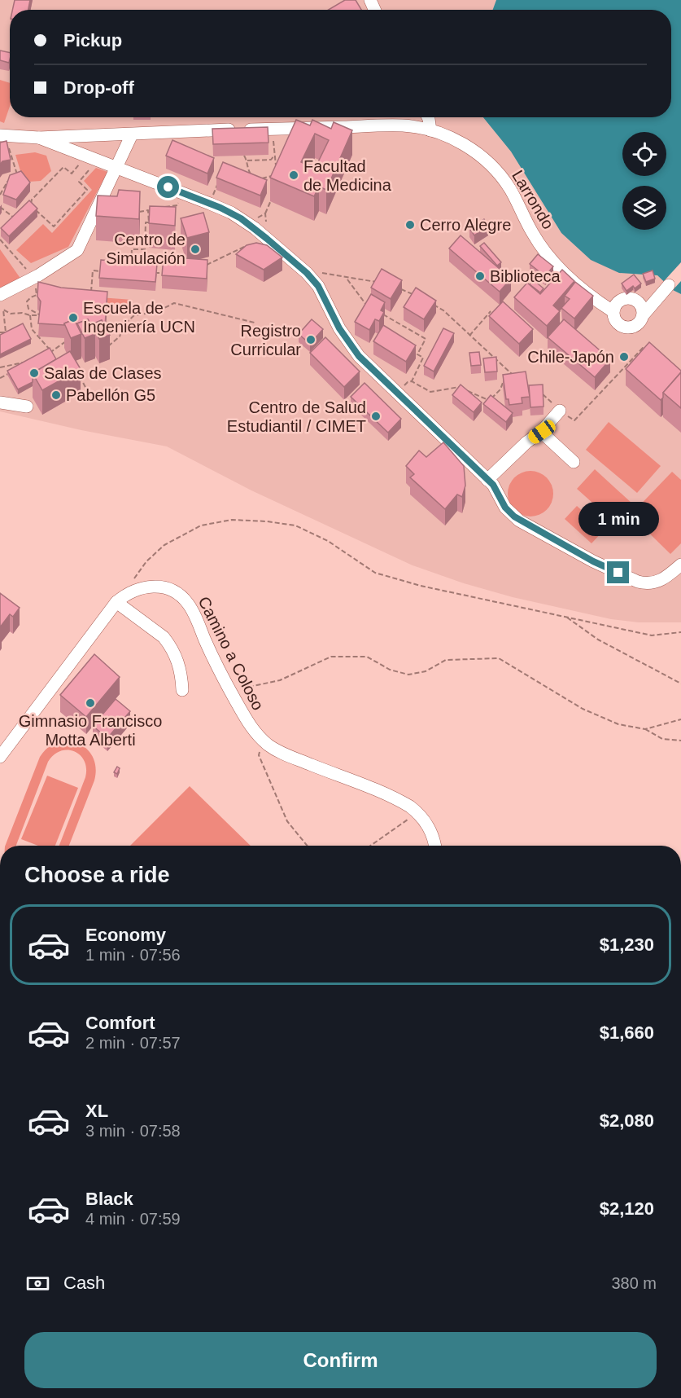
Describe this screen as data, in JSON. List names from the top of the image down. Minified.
{"streets":{"street":["Larrondo","Camino a Coloso"]},"places":["Facultad de Medicina","Cerro Alegre","Centro de Simulación","Biblioteca","Escuela de Ingeniería UCN","Registro Curricular","Chile-Japón","Salas de Clases","Pabellón G5","Centro de Salud Estudiantil / CIMET","Gimnasio Francisco Motta Alberti"],"page":{"banner":["Pickup","Drop-off"],"bubble":"1 min","heading":"Choose a ride","list":[{"name":"Economy","note":"1 min · 07:56","value":"$1,230"},{"name":"Comfort","note":"2 min · 07:57","value":"$1,660"},{"name":"XL","note":"3 min · 07:58","value":"$2,080"},{"name":"Black","note":"4 min · 07:59","value":"$2,120"}],"pay":["Cash","380 m"],"buttons":"Confirm"}}
